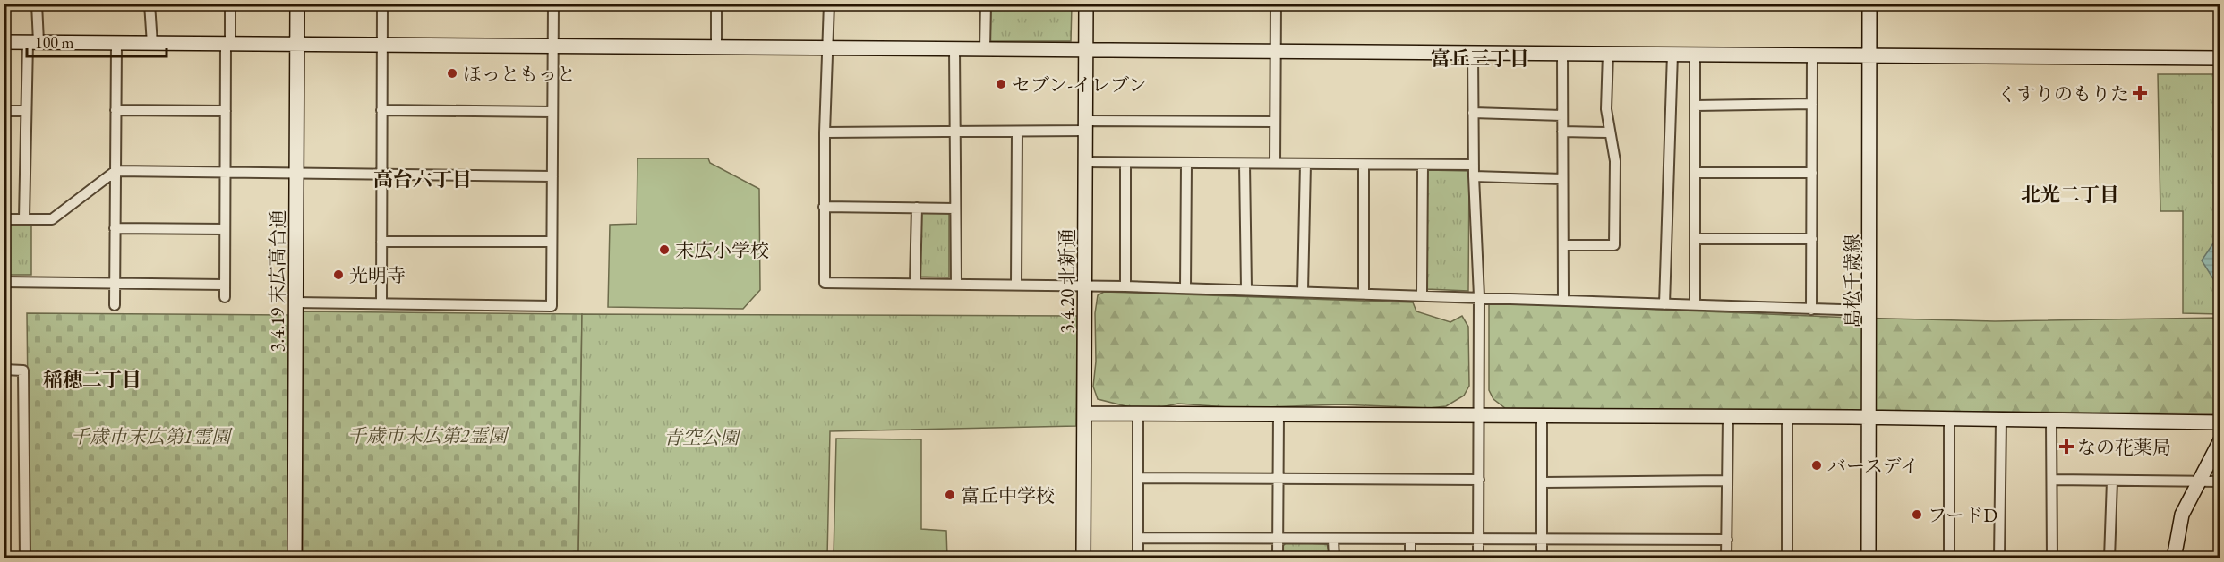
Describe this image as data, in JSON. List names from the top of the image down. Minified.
{"streets":{"street":["3.4.19 末広高台通","3.4.20 北新通","島松千歳線"]},"districts":["富丘三丁目","高台六丁目","北光二丁目","稲穂二丁目"],"parks":["千歳市末広第2霊園","千歳市末広第1霊園","青空公園"],"places":{"other":["ほっともっと","セブン-イレブン","末広小学校","光明寺","バースデイ","富丘中学校","フードD"],"health":["くすりのもりた","なの花薬局"]},"scale_bar":"100 m"}
